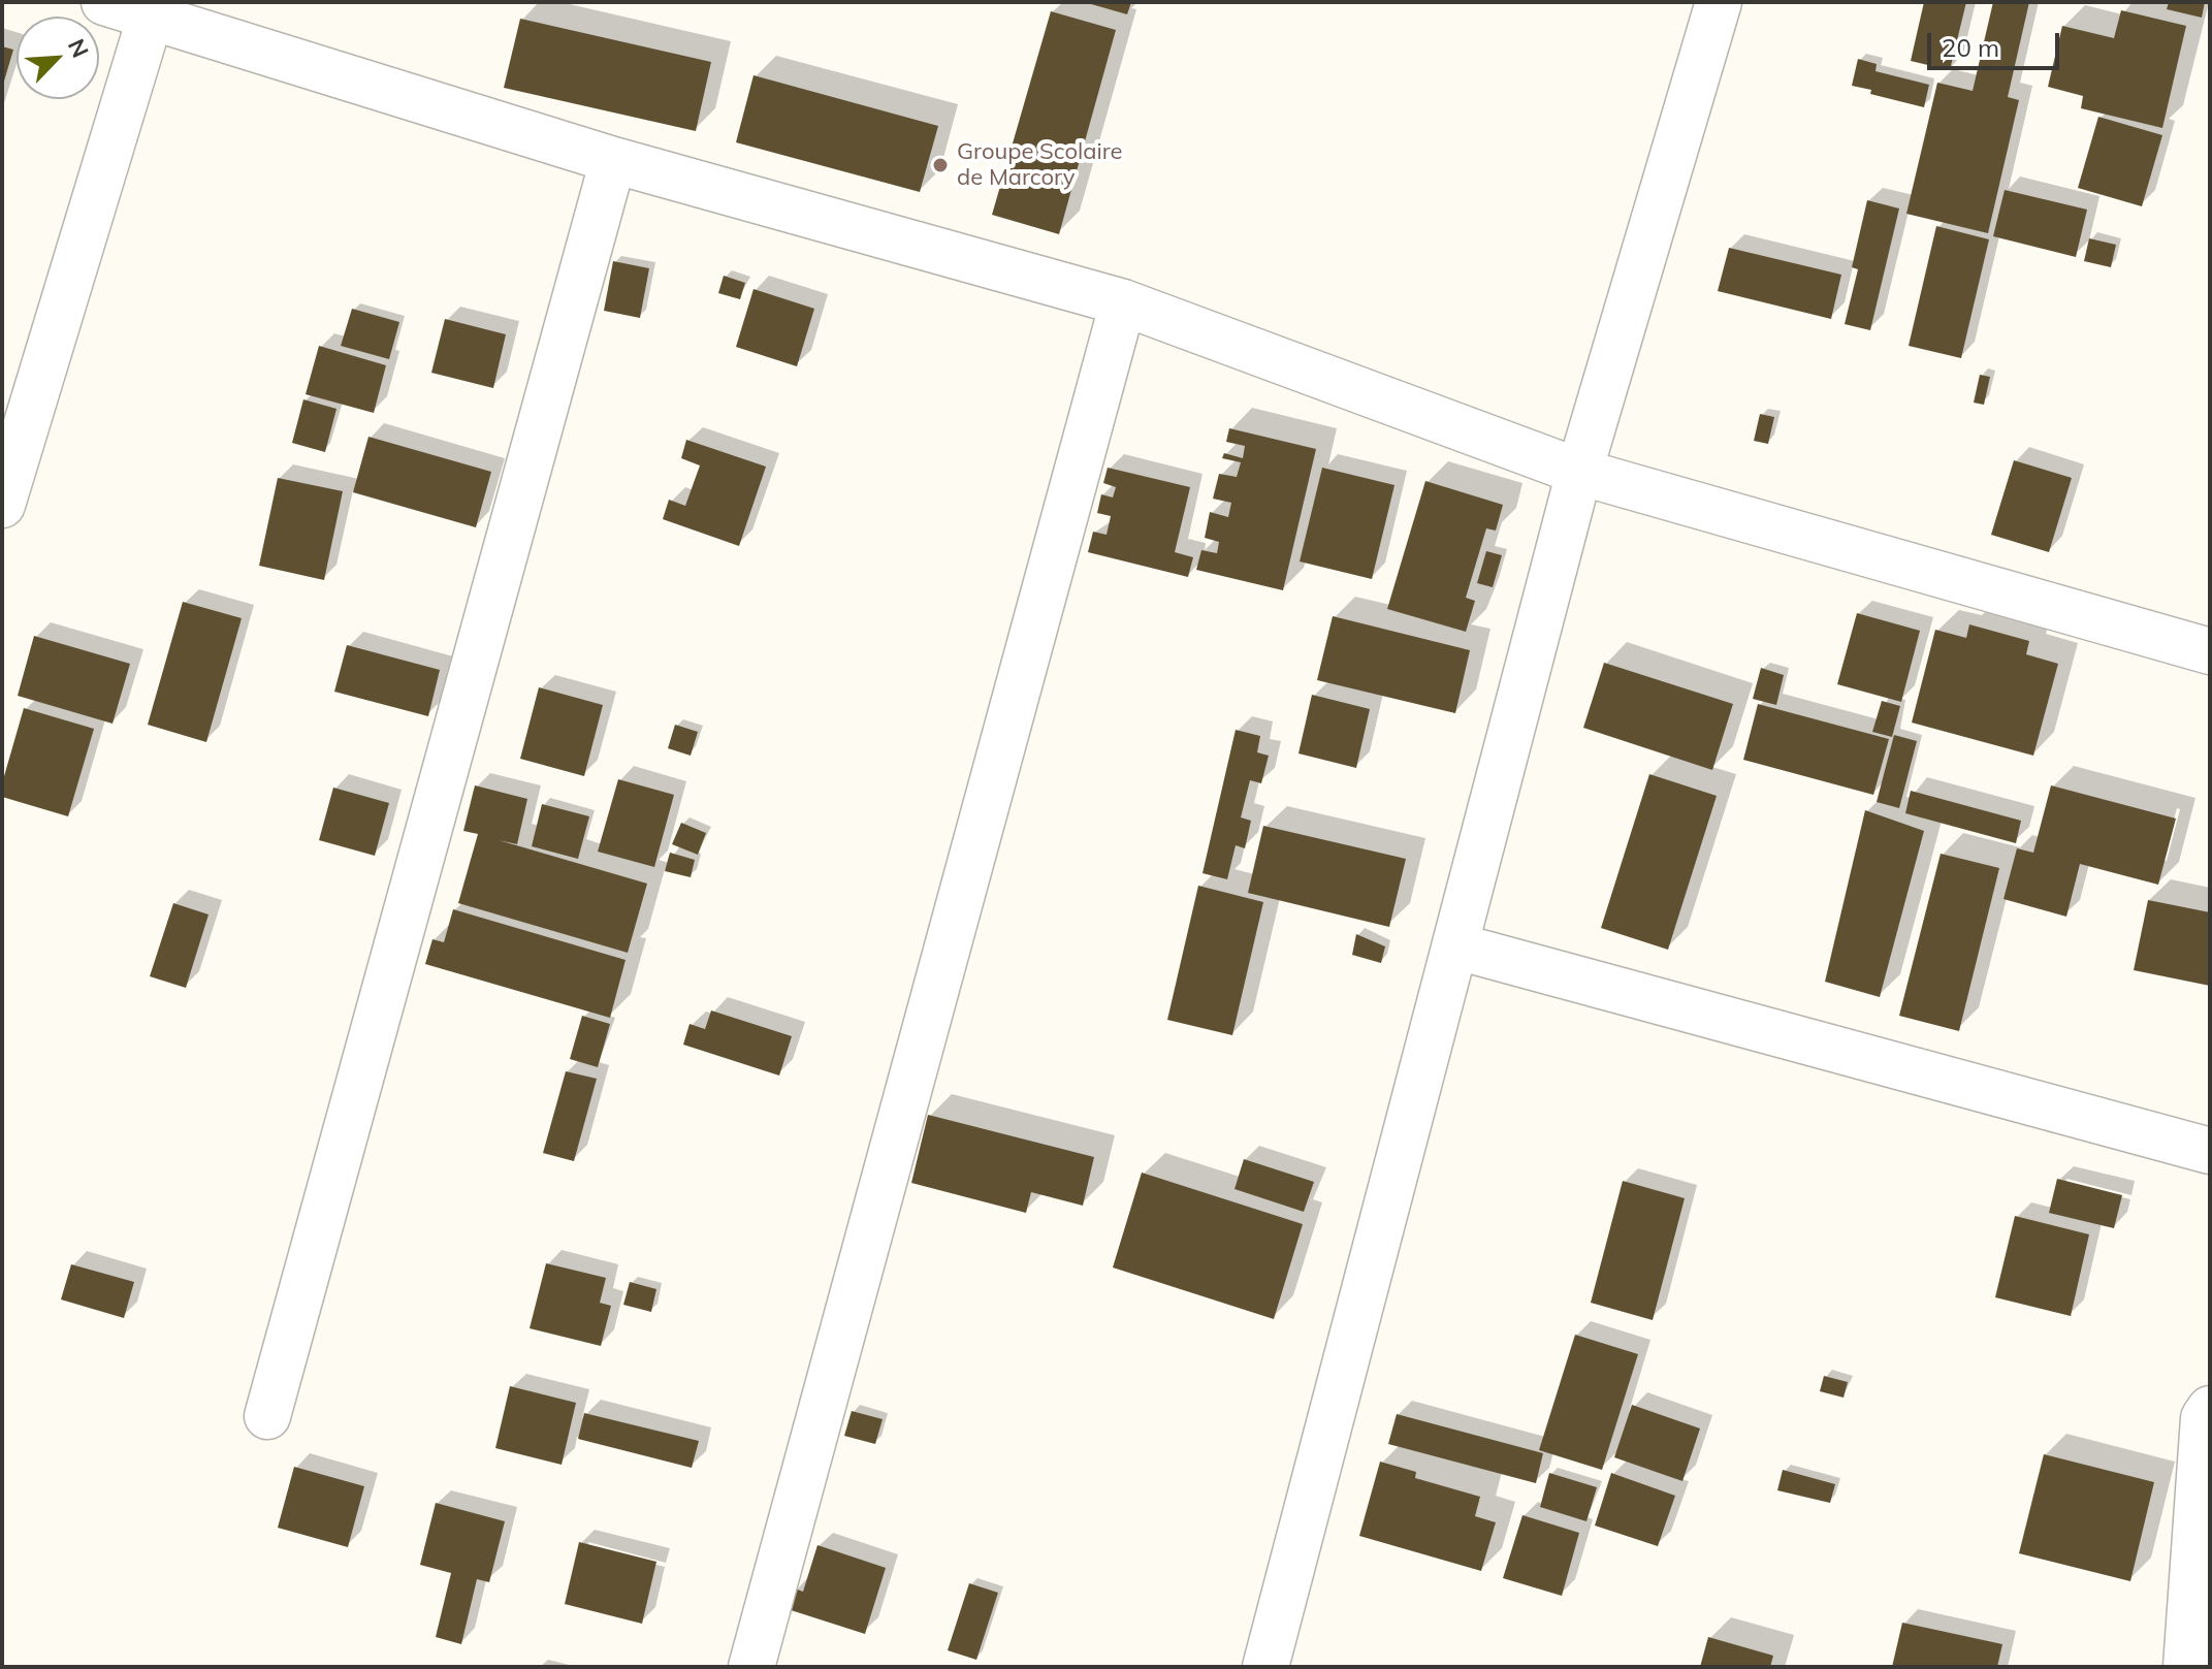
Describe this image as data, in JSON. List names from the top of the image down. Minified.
{"places":["Groupe Scolaire de Marcory"],"scale_bar":"20 m","north":"top right"}
